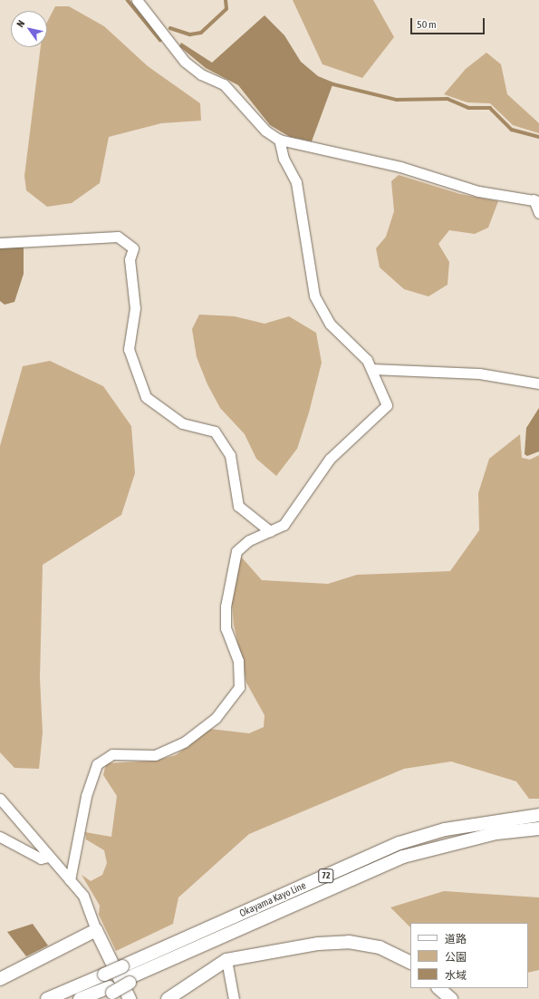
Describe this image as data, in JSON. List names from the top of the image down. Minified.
{"streets":{"main road":["72","Okayama Kayo Line"]},"legend":["道路","公園","水域"],"scale_bar":"50 m","north":"top left"}
